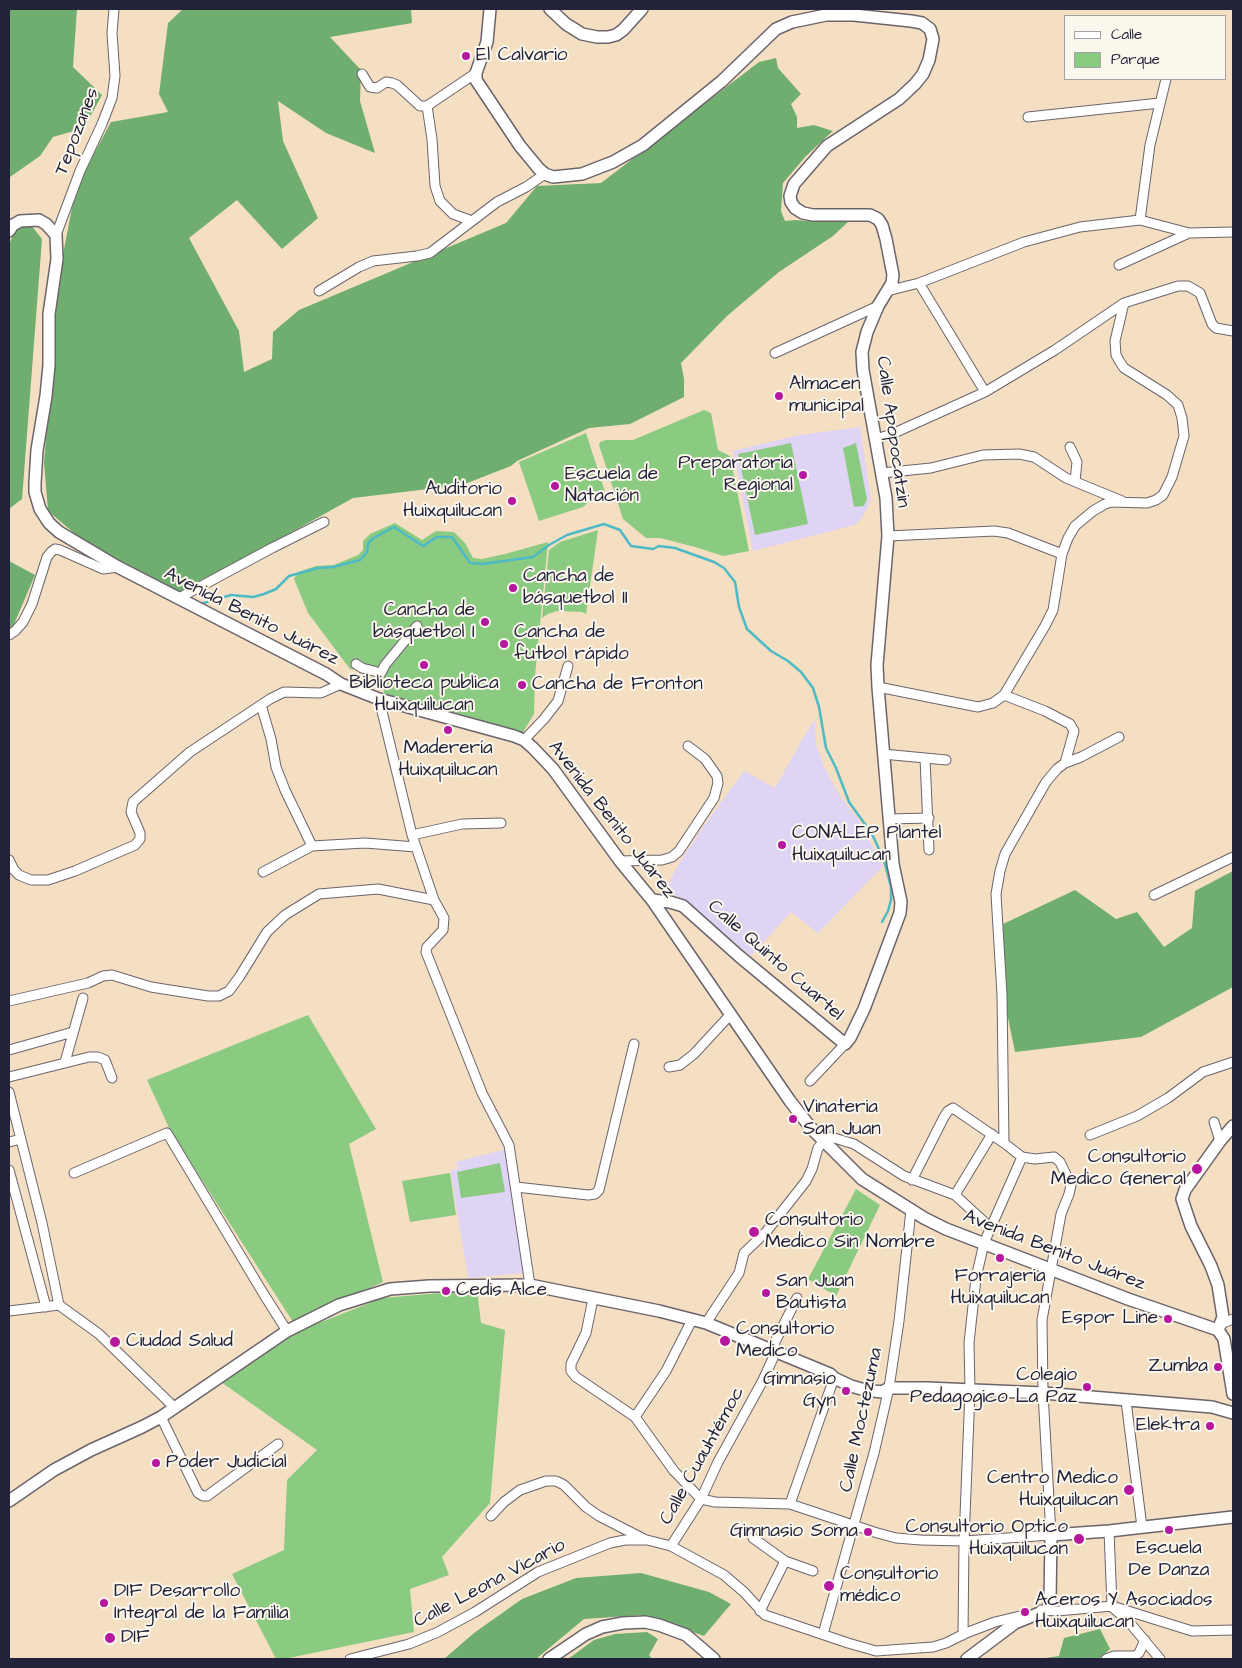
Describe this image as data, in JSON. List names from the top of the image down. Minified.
{"streets":{"main road":["Calle Apopocatzin","Avenida Benito Juárez","Calle Quinto Cuartel"],"street":["Tepozanes","Calle Moctezuma","Calle Cuauhtémoc","Calle Leona Vicario"]},"crossings":[["Tepozanes","Avenida Benito Juárez"],["Calle Apopocatzin","Calle Quinto Cuartel"],["Avenida Benito Juárez","Calle Quinto Cuartel"],["Avenida Benito Juárez","Calle Moctezuma"],["Calle Moctezuma","Calle Leona Vicario"],["Calle Cuauhtémoc","Calle Leona Vicario"]],"places":["El Calvario","Almacen municipal","Preparatoria Regional","Escuela de Natación","Auditorio Huixquilucan","Cancha de básquetbol II","Cancha de básquetbol I","Cancha de futbol rápido","Biblioteca publica Huixquilucan","Cancha de Fronton","Maderería Huixquilucan","CONALEP Plantel Huixquilucan","Vinateria San Juan","Consultorio Medico General","Consultorio Medico Sin Nombre","Forrajeria Huixquilucan","Cedis Alce","San Juan Bautista","Espor Line","Consultorio Medico","Ciudad Salud","Zumba","Colegio Pedagogico La Paz","Gimnasio Gyn","Elektra","Poder Judicial","Centro Medico Huixquilucan","Escuela De Danza","Gimnasio Soma","Consultorio Optico Huixquilucan","Consultorio médico","DIF Desarrollo Integral de la Familia","Aceros Y Asociados Huixquilucan","DIF"],"legend":["Calle","Parque"]}
